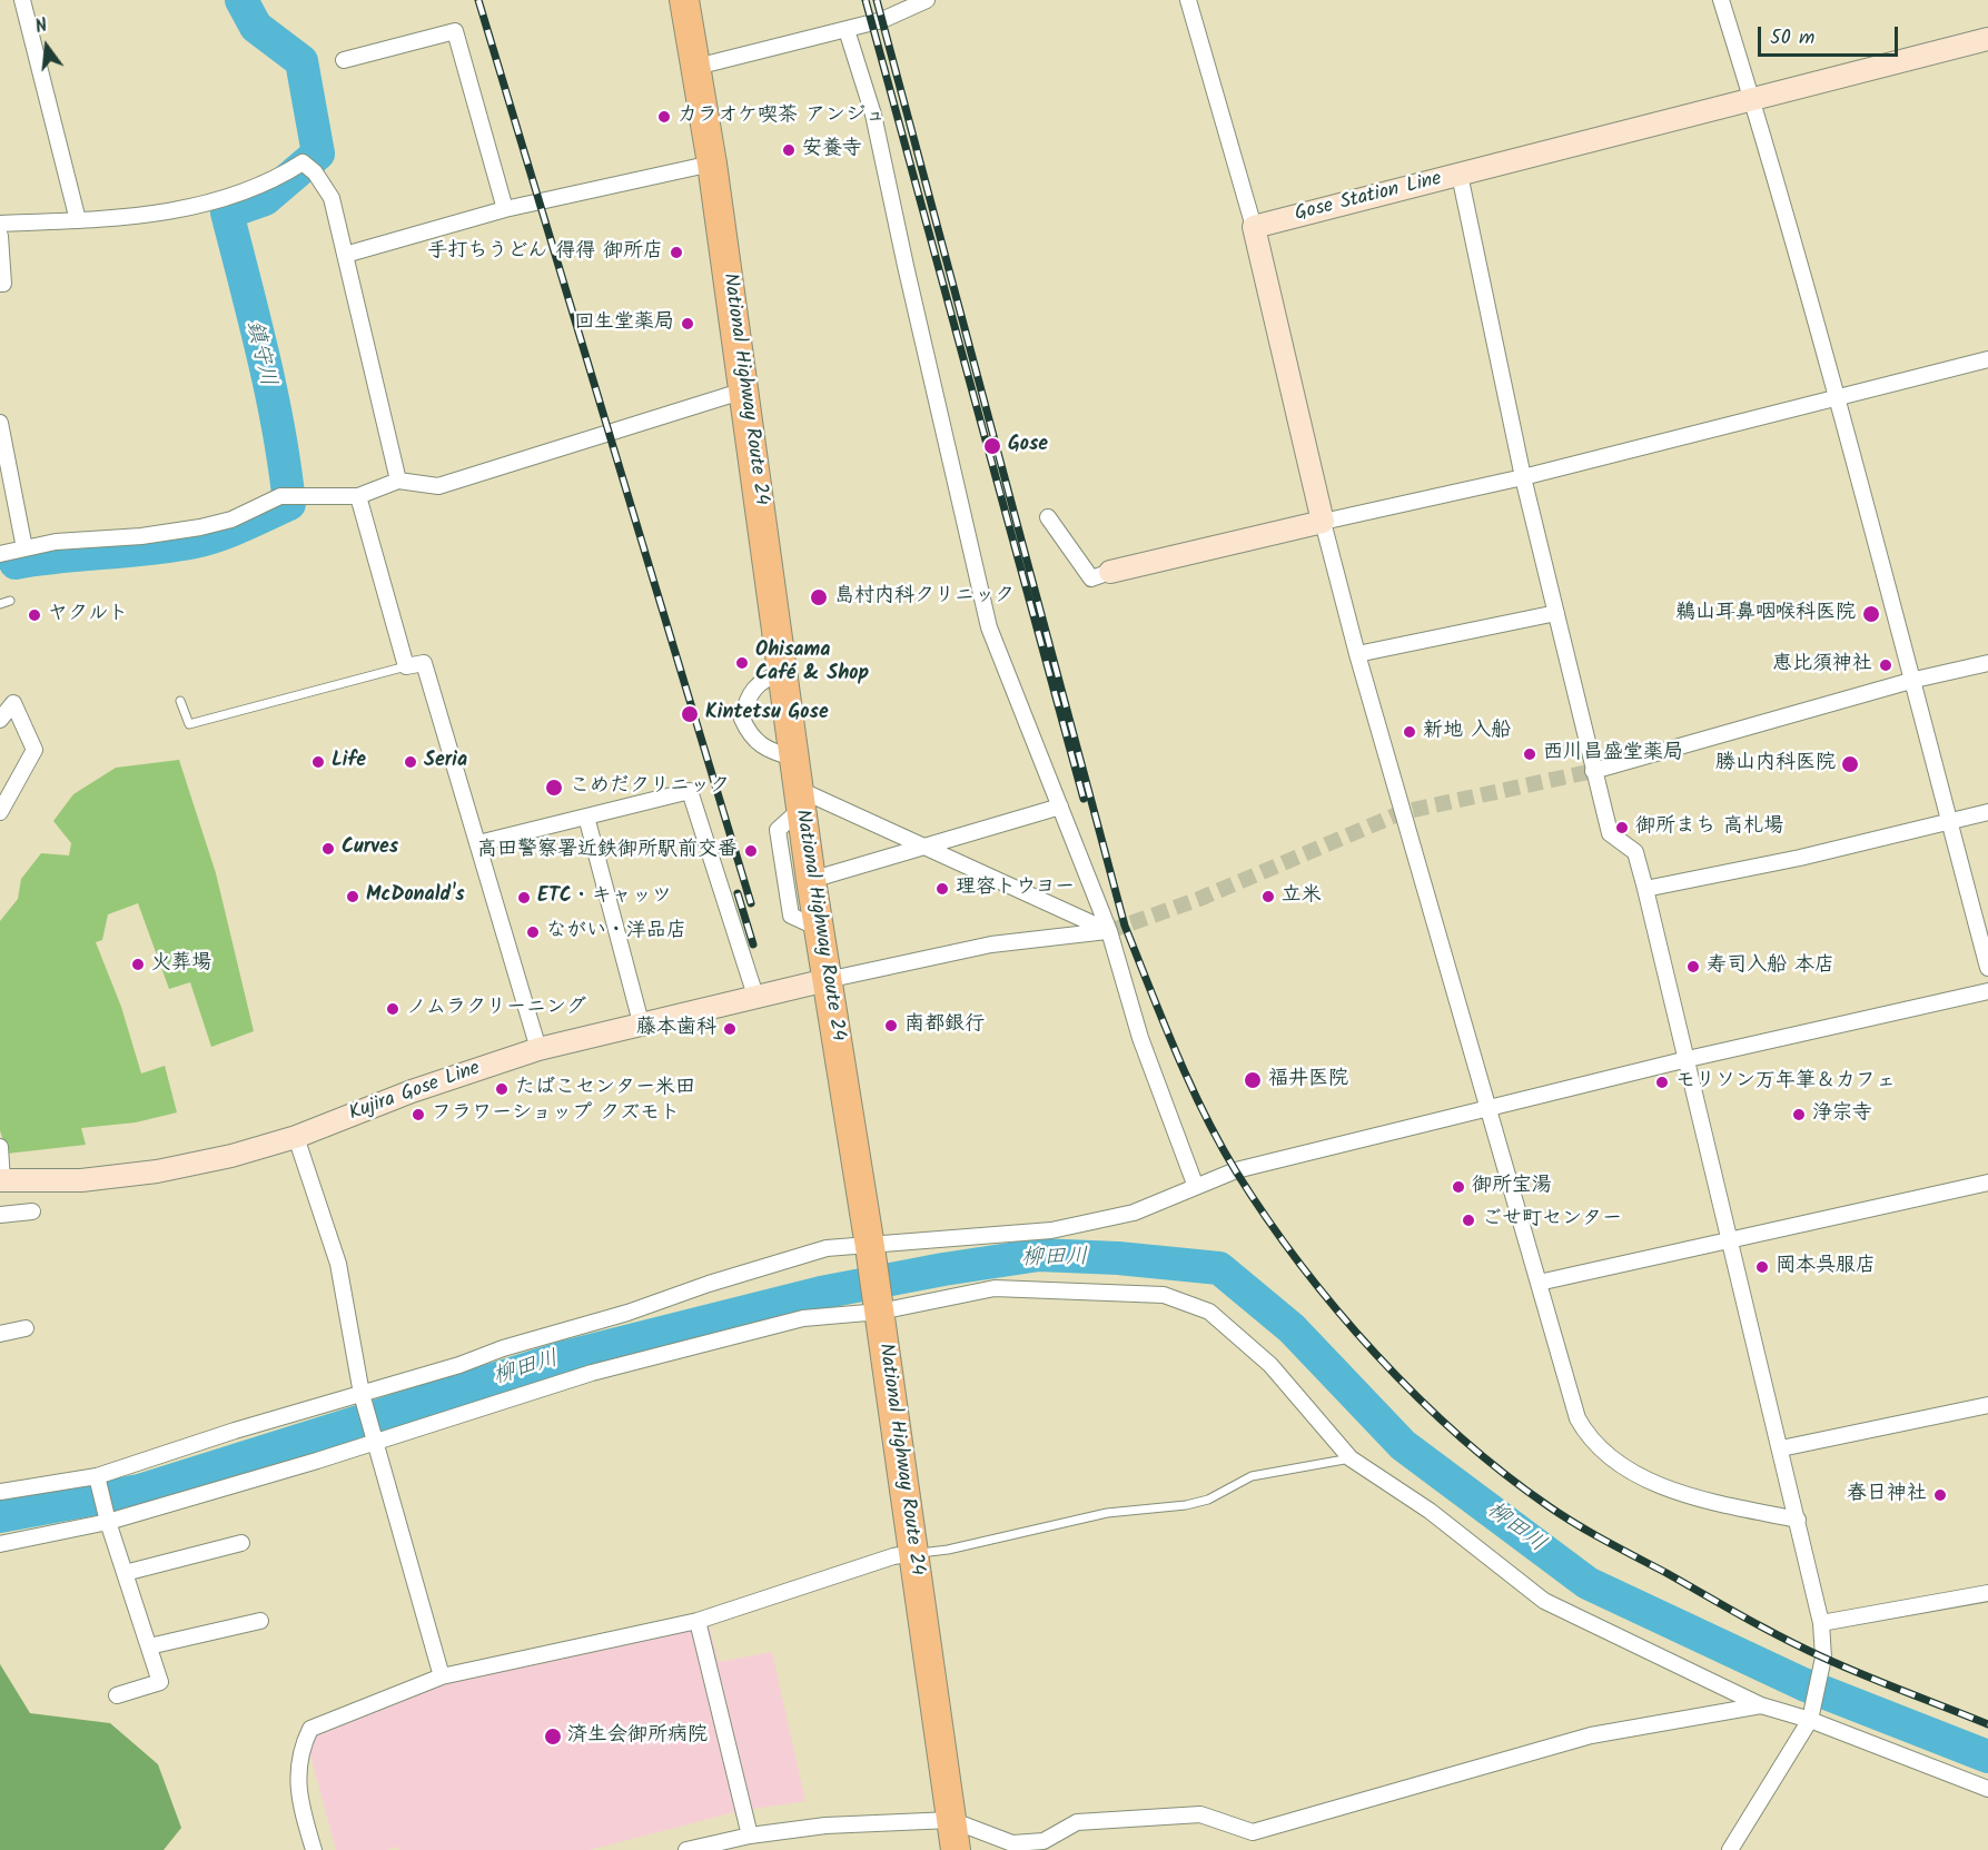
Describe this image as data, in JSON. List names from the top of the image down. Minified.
{"streets":{"highway":["National Highway Route 24"],"main road":["Gose Station Line","Kujira Gose Line"]},"crossings":[["National Highway Route 24","Kujira Gose Line"]],"water":["鎮守川","柳田川"],"places":["カラオケ喫茶 アンジュ","安養寺","手打ちうどん 得得 御所店","回生堂薬局","Gose","島村内科クリニック","鵜山耳鼻咽喉科医院","ヤクルト","Ohisama Café & Shop","恵比須神社","Kintetsu Gose","新地 入船","西川昌盛堂薬局","Life","Seria","勝山内科医院","こめだクリニック","御所まち 高札場","Curves","高田警察署近鉄御所駅前交番","理容トウヨー","McDonald's","立米","ETC・キャッツ","ながい・洋品店","火葬場","寿司入船 本店","ノムラクリーニング","南都銀行","藤本歯科","福井医院","モリソン万年筆＆カフェ","たばこセンター米田","フラワーショップ クズモト","浄宗寺","御所宝湯","ごせ町センター","岡本呉服店","春日神社","済生会御所病院"],"scale_bar":"50 m","north":"top"}
